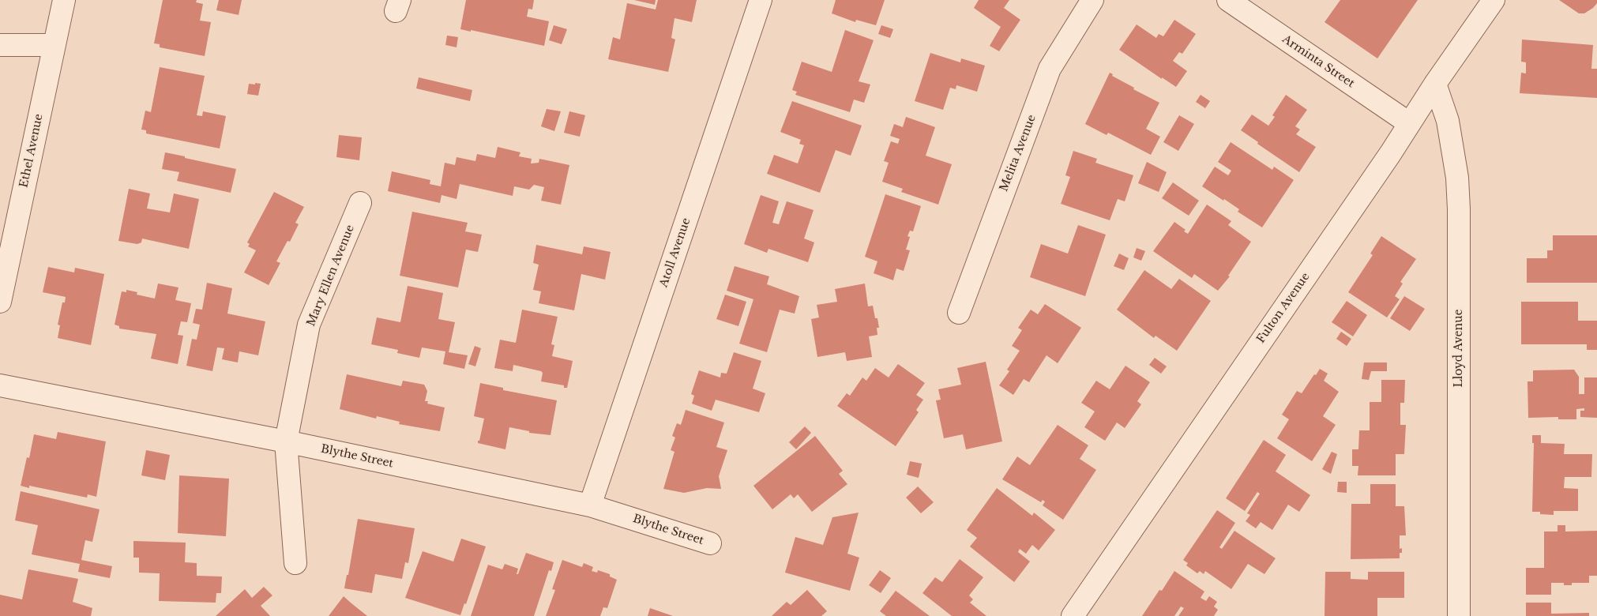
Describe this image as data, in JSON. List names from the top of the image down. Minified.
{"streets":{"street":["Arminta Street","Ethel Avenue","Melita Avenue","Atoll Avenue","Mary Ellen Avenue","Fulton Avenue","Lloyd Avenue","Blythe Street"]},"crossings":[["Arminta Street","Fulton Avenue"],["Atoll Avenue","Blythe Street"],["Mary Ellen Avenue","Blythe Street"],["Fulton Avenue","Lloyd Avenue"]]}
